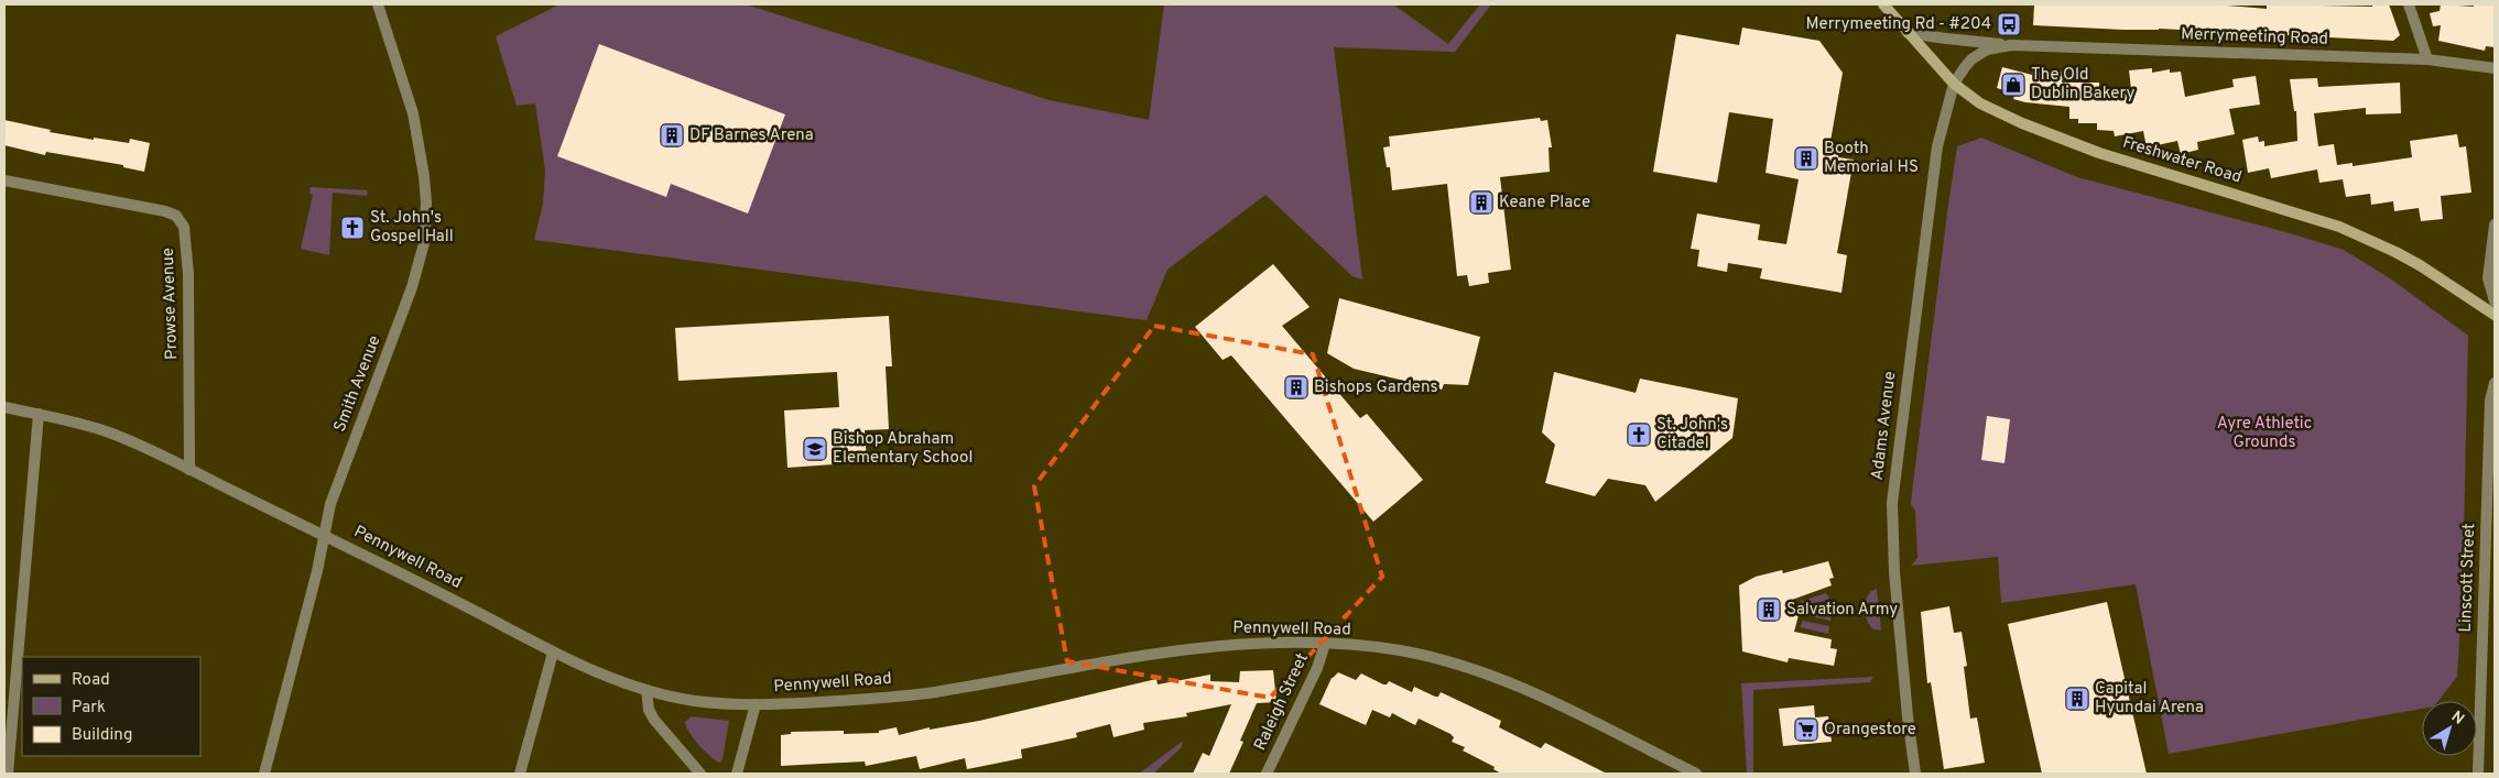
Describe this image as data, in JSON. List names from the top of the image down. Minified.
{"streets":{"main road":["Freshwater Road"],"street":["Merrymeeting Road","Prowse Avenue","Smith Avenue","Adams Avenue","Pennywell Road","Linscott Street","Raleigh Street"]},"crossings":[["Merrymeeting Road","Freshwater Road"],["Merrymeeting Road","Adams Avenue"],["Freshwater Road","Adams Avenue"],["Prowse Avenue","Pennywell Road"],["Smith Avenue","Pennywell Road"],["Pennywell Road","Raleigh Street"]],"parks":["Ayre Athletic Grounds"],"places":{"bus stop":["Merrymeeting Rd - #204"],"shop":["The Old Dublin Bakery"],"building":["DF Barnes Arena","Booth Memorial HS","Keane Place","Bishops Gardens","Salvation Army","Capital Hyundai Arena"],"church":["St. John's Gospel Hall","St. John's Citadel"],"school or university":["Bishop Abraham Elementary School"],"supermarket":["Orangestore"]},"legend":["Road","Park","Building"],"north":"top right"}
